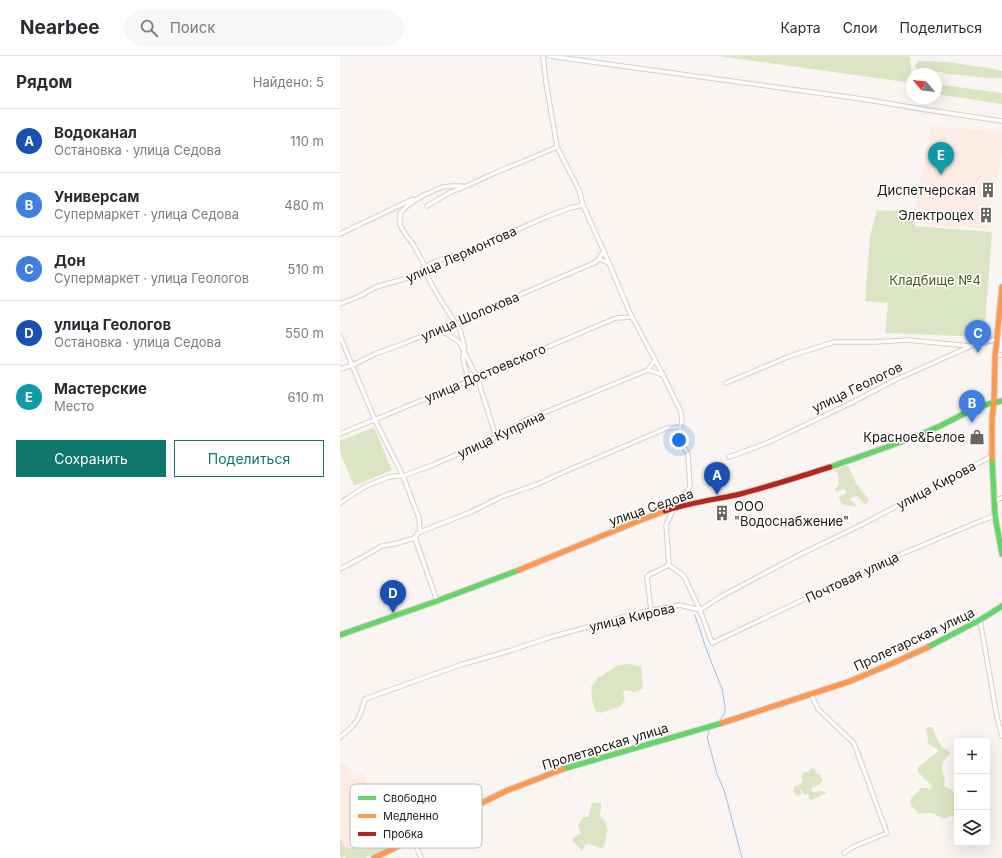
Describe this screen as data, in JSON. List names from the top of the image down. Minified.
{"streets":{"street":["улица Лермонтова","улица Шолохова","улица Достоевского","улица Геологов","улица Куприна","улица Кирова","улица Седова","Почтовая улица","Пролетарская улица"]},"crossings":[["улица Кирова","Почтовая улица"]],"parks":["Кладбище №4"],"places":{"building":["Диспетчерская","Электроцех","ООО \"Водоснабжение\""],"shop":["Красное&Белое"]},"legend":["Свободно","Медленно","Пробка"],"north":"top left","page":{"header":"Nearbee","search":"Поиск","nav":["Карта","Слои","Поделиться"],"heading":["Рядом","Найдено: 5"],"list":[{"mark":"A","name":"Водоканал","note":"Остановка · улица Седова","value":"110 m"},{"mark":"B","name":"Универсам","note":"Супермаркет · улица Седова","value":"480 m"},{"mark":"C","name":"Дон","note":"Супермаркет · улица Геологов","value":"510 m"},{"mark":"D","name":"улица Геологов","note":"Остановка · улица Седова","value":"550 m"},{"mark":"E","name":"Мастерские","note":"Место","value":"610 m"}],"pins":["E","C","B","A","D"],"buttons":["Сохранить","Поделиться"],"map_buttons":["+","−"]}}
